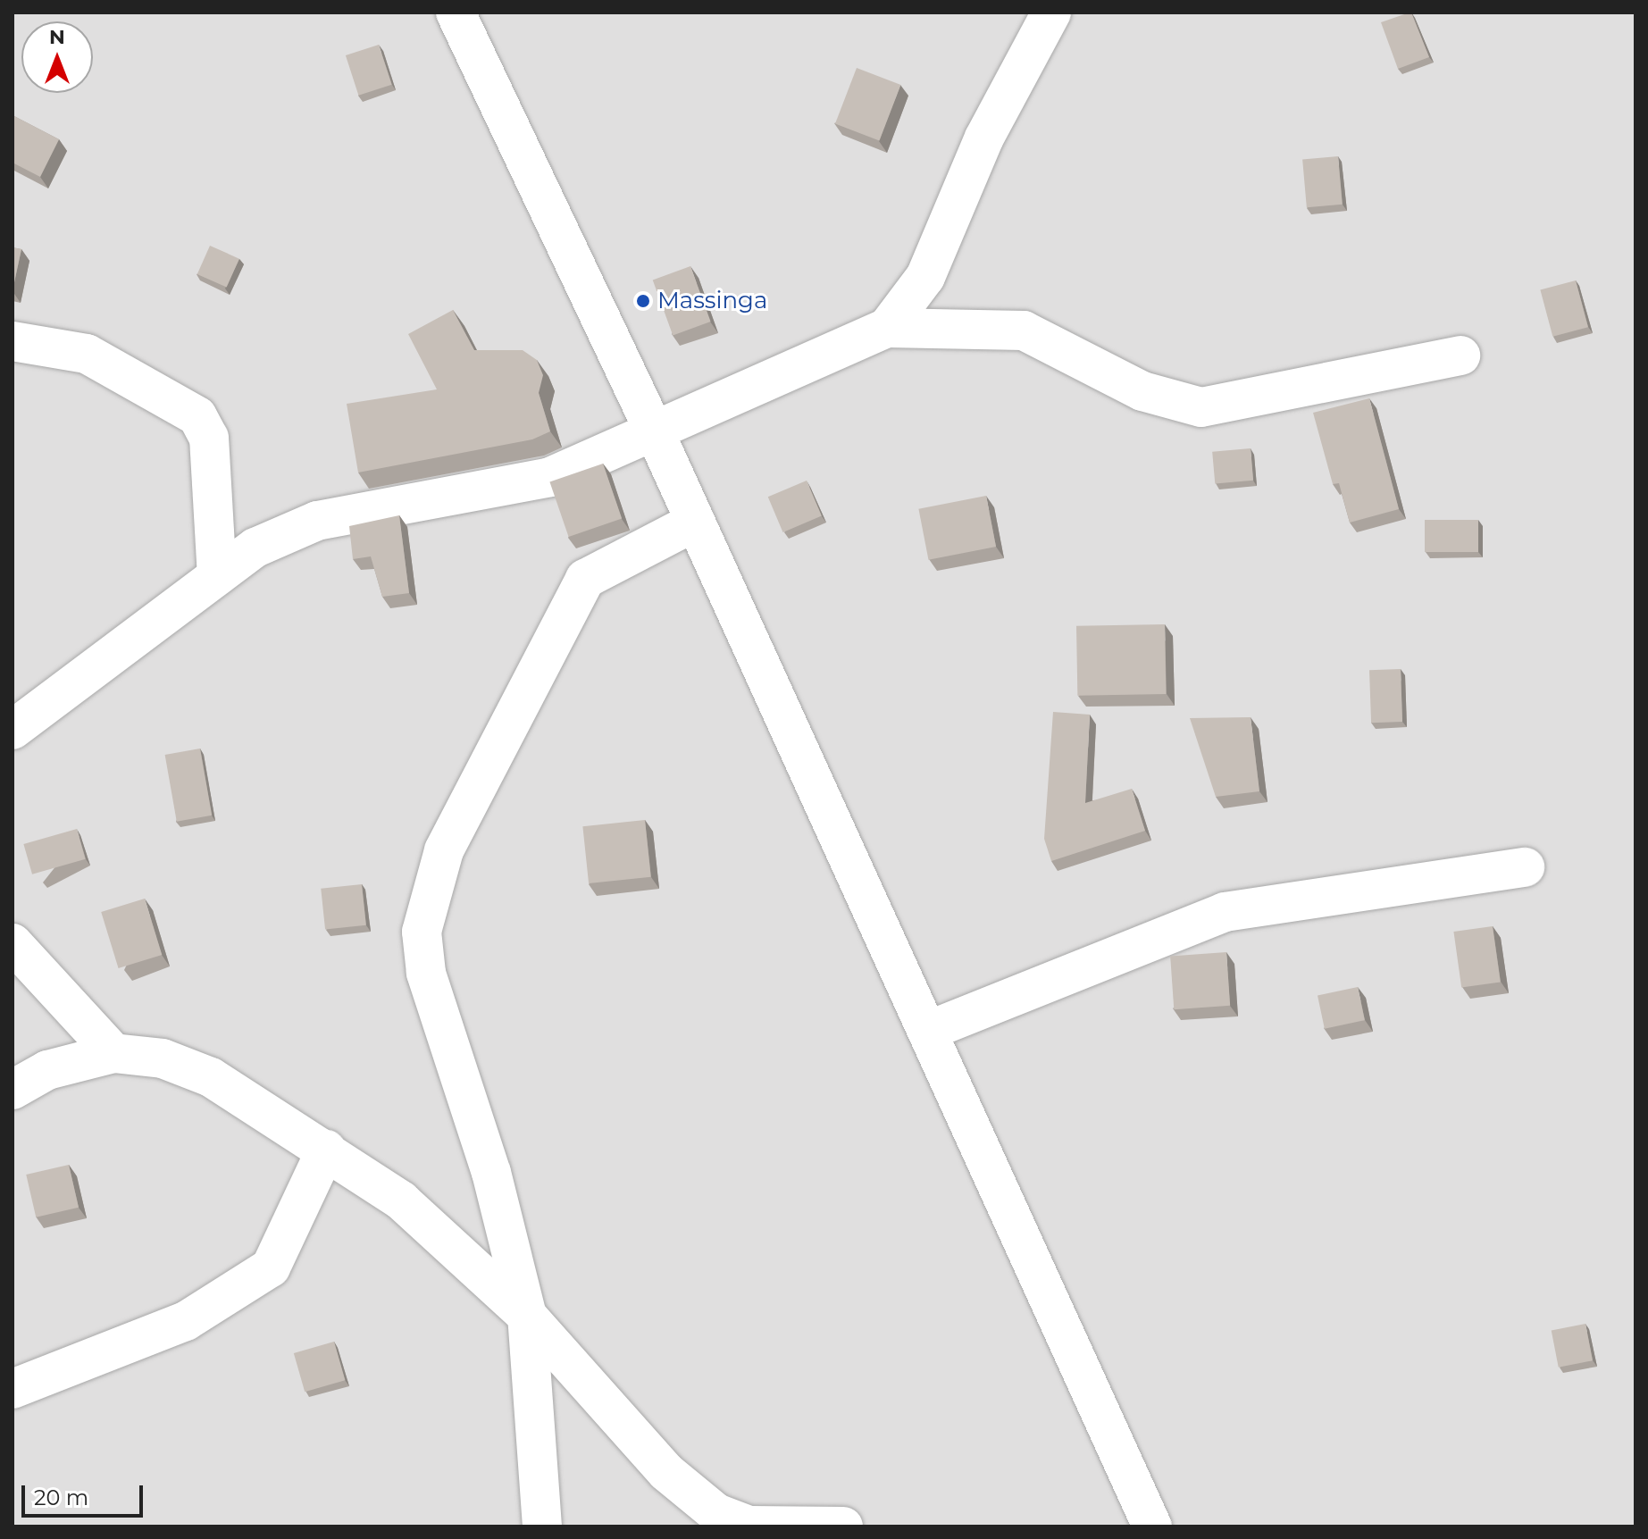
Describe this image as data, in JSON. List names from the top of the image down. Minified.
{"places":["Massinga"],"scale_bar":"20 m","north":"top"}
